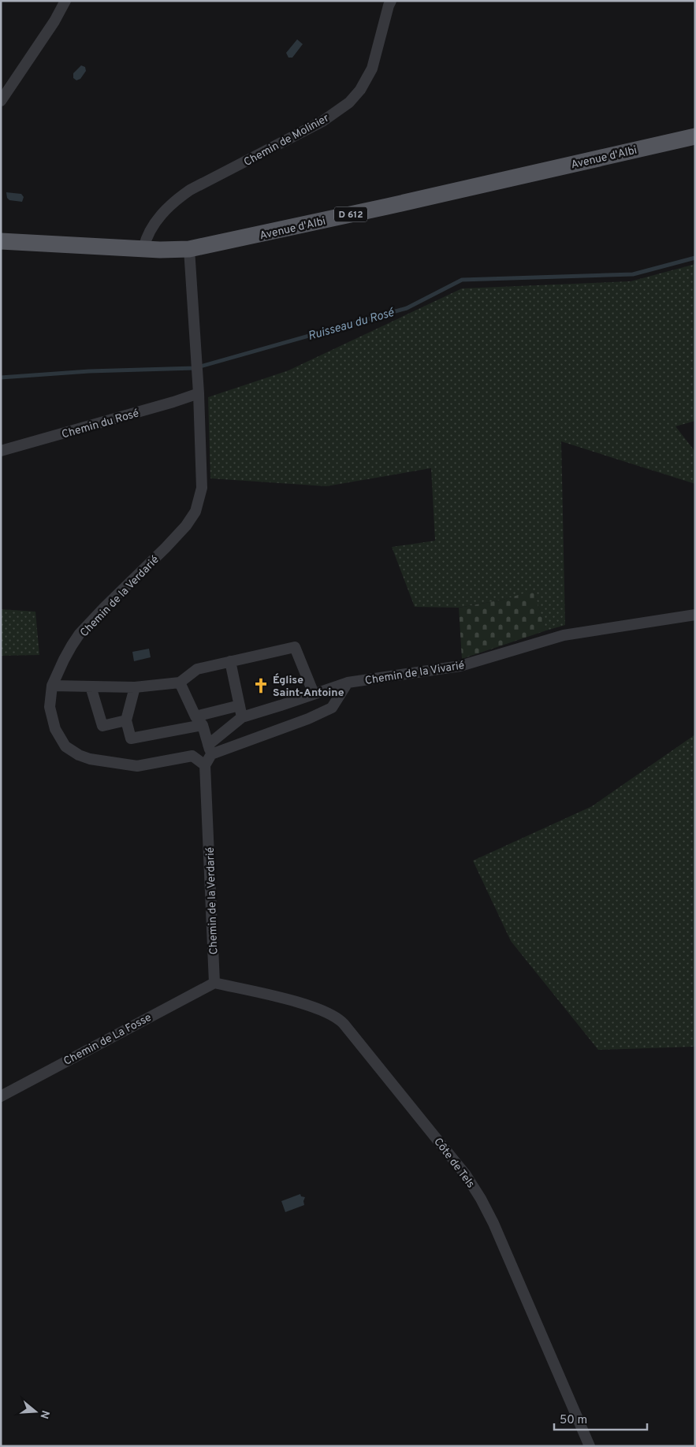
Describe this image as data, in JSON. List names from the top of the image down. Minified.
{"streets":{"main road":["Avenue d'Albi","D 612"],"street":["Chemin de Molinier","Chemin du Rosé","Chemin de la Verdarié","Chemin de la Vivarié","Chemin de La Fosse","Côte de Tels"]},"crossings":[["Chemin de Molinier","Avenue d'Albi"],["Avenue d'Albi","Chemin de la Verdarié"],["Chemin du Rosé","Chemin de la Verdarié"],["Chemin de la Verdarié","Chemin de La Fosse"],["Chemin de la Verdarié","Côte de Tels"],["Chemin de La Fosse","Côte de Tels"]],"water":["Ruisseau du Rosé"],"places":{"church":["Église Saint-Antoine"]},"scale_bar":"50 m","north":"right"}
